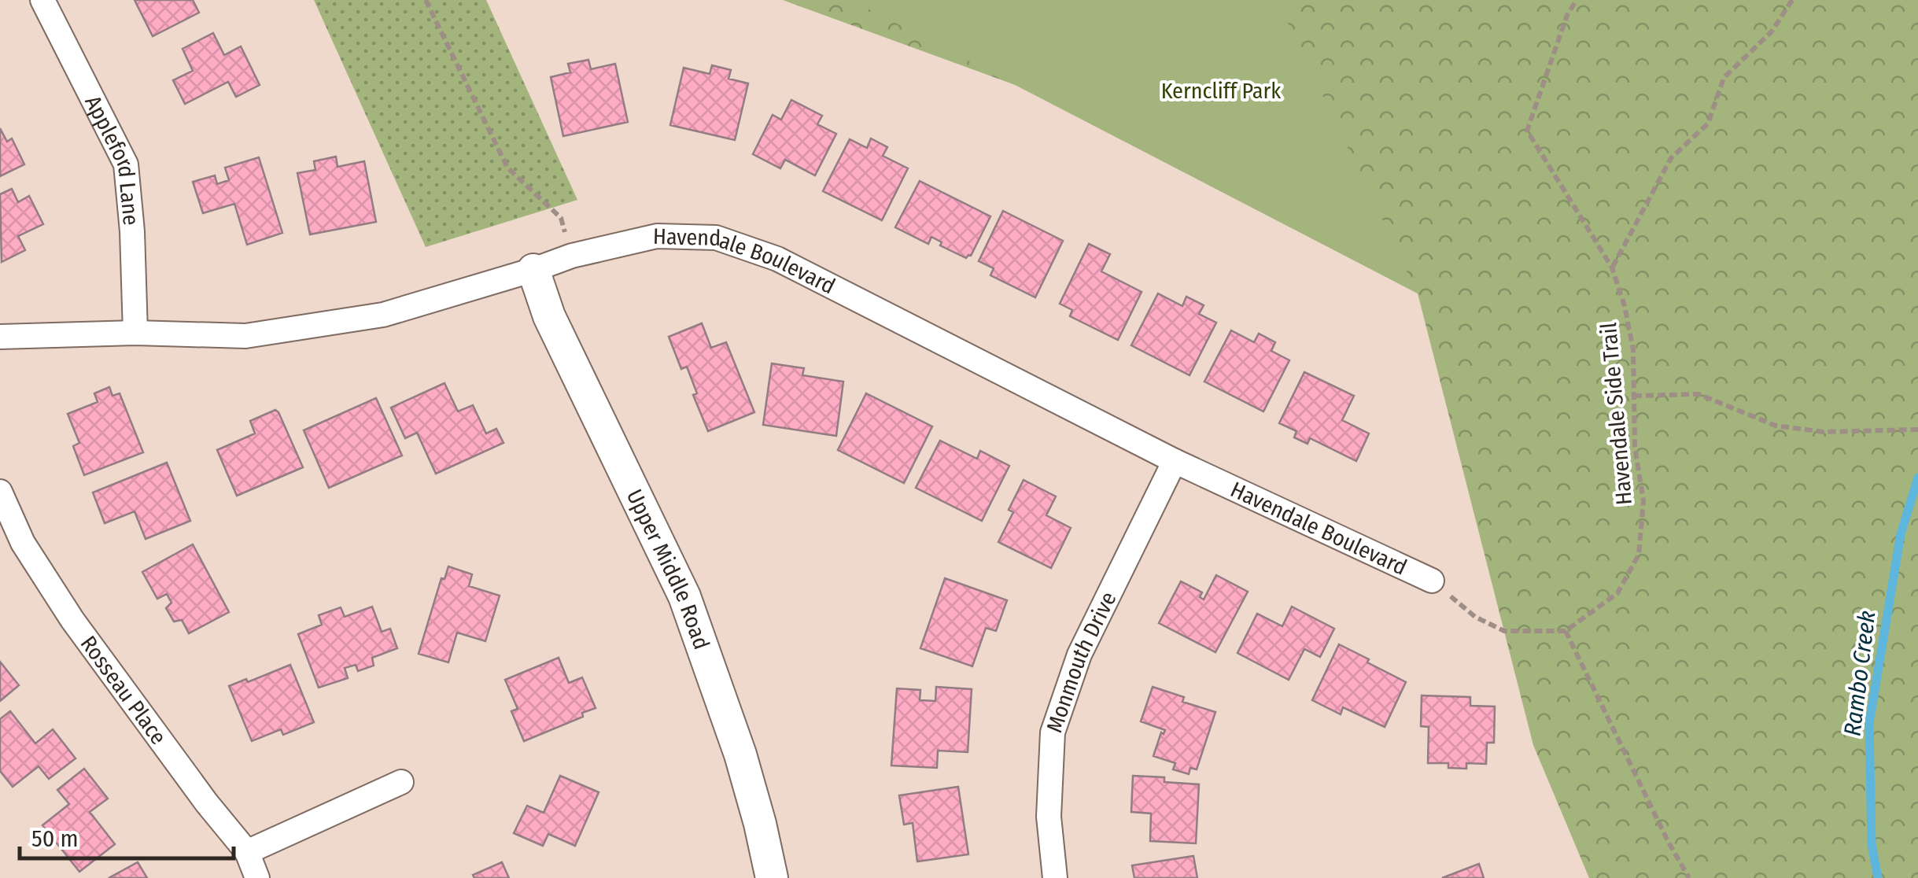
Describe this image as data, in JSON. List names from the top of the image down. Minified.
{"streets":{"street":["Appleford Lane","Havendale Boulevard","Upper Middle Road","Monmouth Drive","Rosseau Place"],"path":["Havendale Side Trail"]},"crossings":[["Appleford Lane","Havendale Boulevard"],["Havendale Boulevard","Upper Middle Road"],["Havendale Boulevard","Monmouth Drive"]],"water":["Rambo Creek"],"parks":["Kerncliff Park"],"scale_bar":"50 m"}
